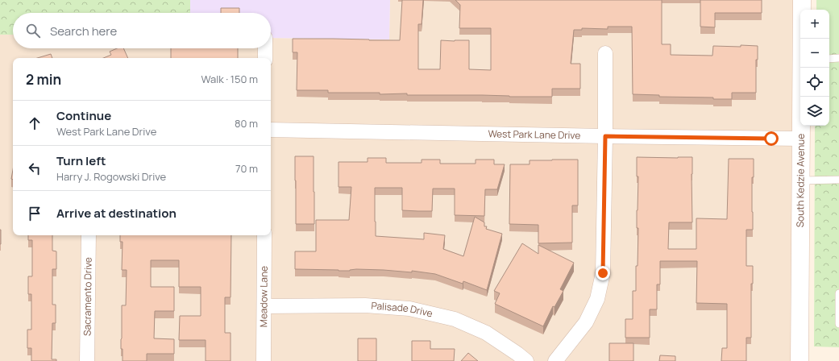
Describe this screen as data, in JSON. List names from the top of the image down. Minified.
{"streets":{"main road":["South Kedzie Avenue"],"street":["West Park Lane Drive","Sacramento Drive","Meadow Lane","Palisade Drive"]},"crossings":[["West Park Lane Drive","South Kedzie Avenue"],["Meadow Lane","Palisade Drive"]],"page":{"map_buttons":["+","−"],"search":"Search here","heading":["2 min","Walk · 150 m"],"list":[["Continue","West Park Lane Drive","80 m"],["Turn left","Harry J. Rogowski Drive","70 m"],"Arrive at destination"]}}
